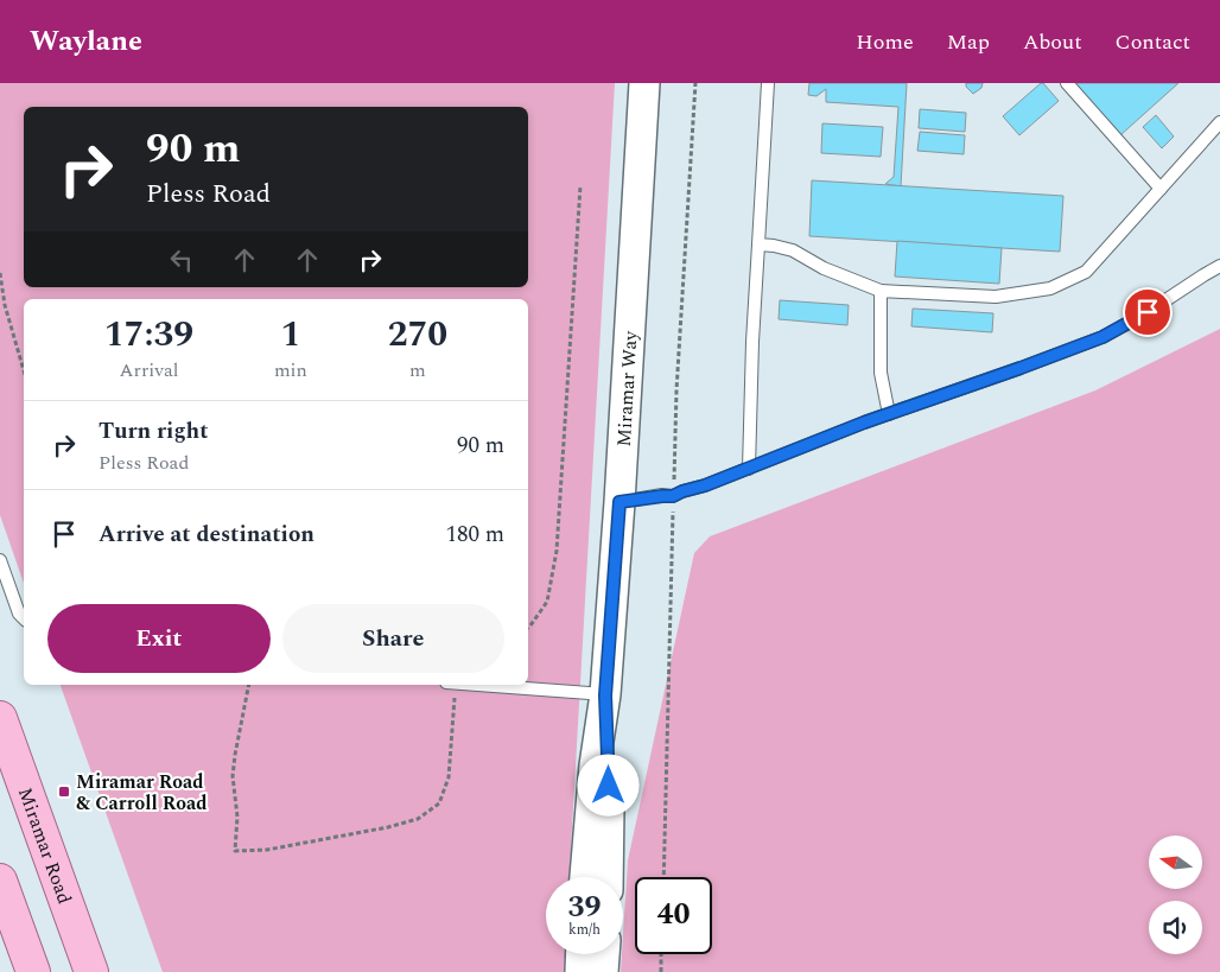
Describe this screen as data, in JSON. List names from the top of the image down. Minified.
{"streets":{"main road":["Miramar Road"],"street":["Miramar Way"]},"places":{"transit":["Miramar Road & Carroll Road"]},"north":"left","page":{"header":"Waylane","nav":["Home","Map","About","Contact"],"turn":["90 m","Pless Road"],"eta":["17:39","Arrival","1","min","270","m"],"list":[{"name":"Turn right","note":"Pless Road","value":"90 m"},{"name":"Arrive at destination","value":"180 m"}],"buttons":["Exit","Share"],"speed":"39 km/h","limit":"40"}}
